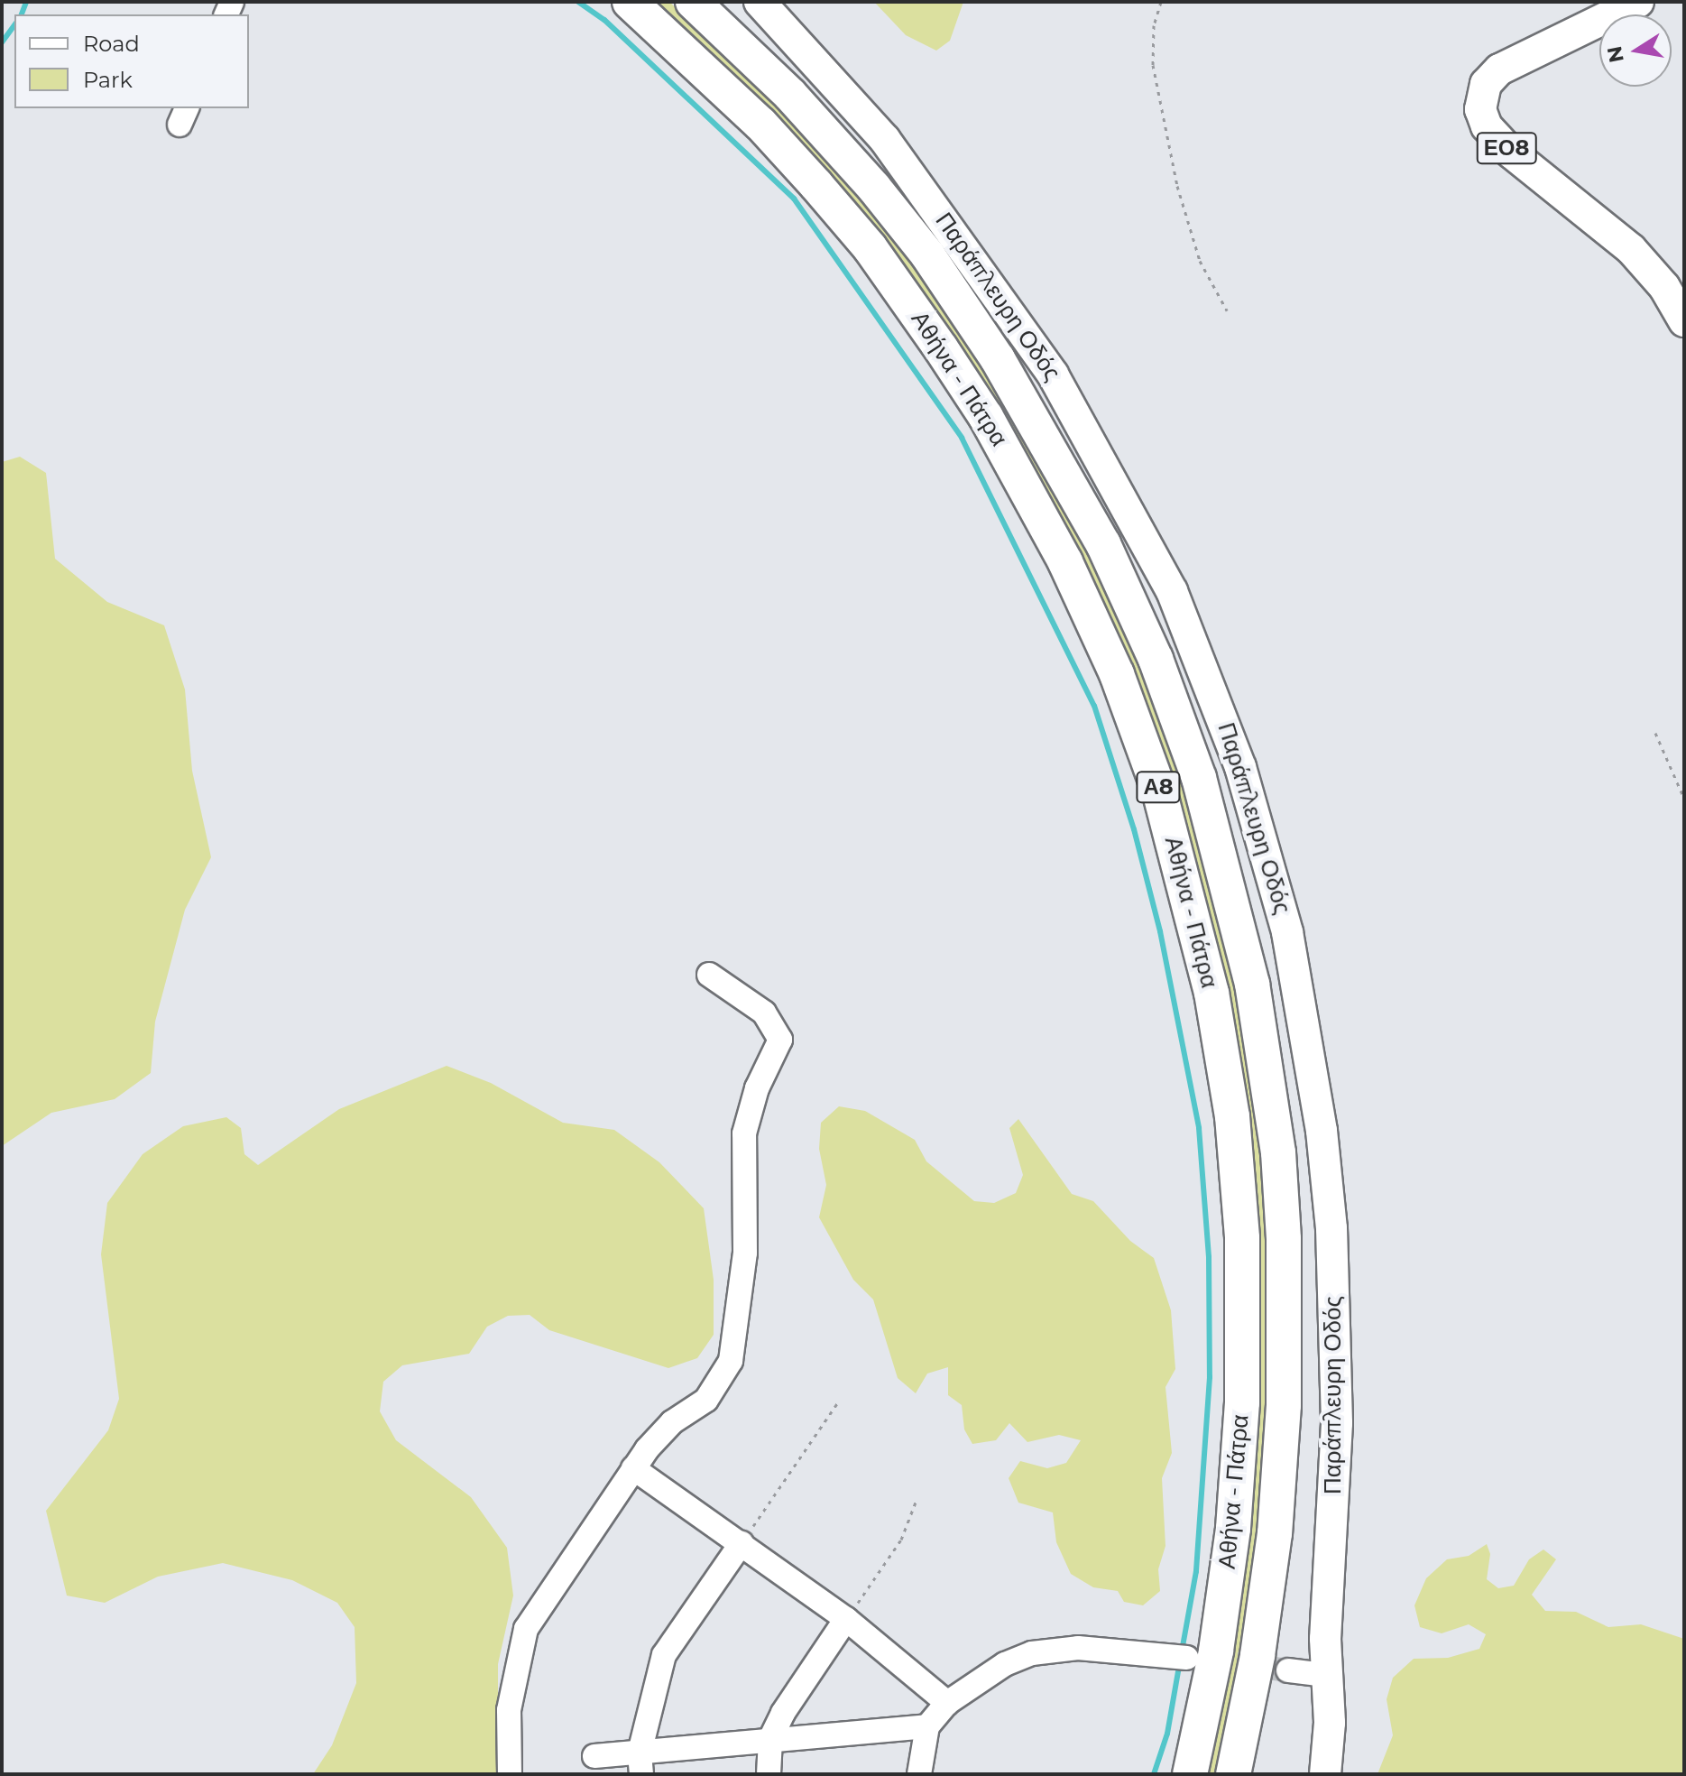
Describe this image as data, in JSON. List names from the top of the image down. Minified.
{"streets":{"highway":["Αθήνα - Πάτρα","Α8"],"main road":["ΕΟ8","Παράπλευρη Οδός"]},"legend":["Road","Park"],"north":"left"}
